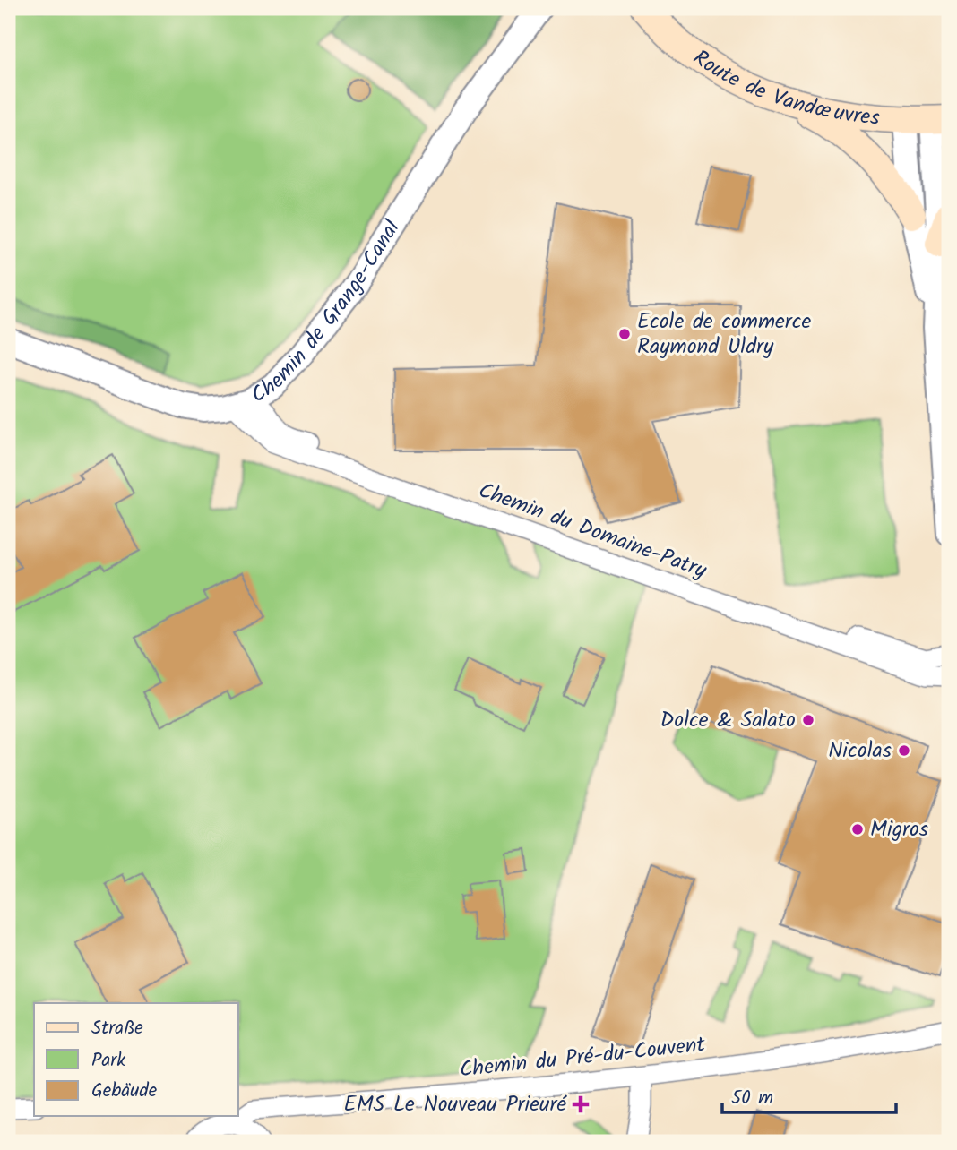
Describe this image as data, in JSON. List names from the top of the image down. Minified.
{"streets":{"main road":["Route de Vandœuvres"],"street":["Chemin de Grange-Canal","Chemin du Domaine-Patry","Chemin du Pré-du-Couvent"]},"crossings":[["Chemin de Grange-Canal","Chemin du Domaine-Patry"]],"places":{"other":["Ecole de commerce Raymond Uldry","Dolce & Salato","Nicolas","Migros"],"health":["EMS Le Nouveau Prieuré"]},"legend":["Straße","Park","Gebäude"],"scale_bar":"50 m"}
